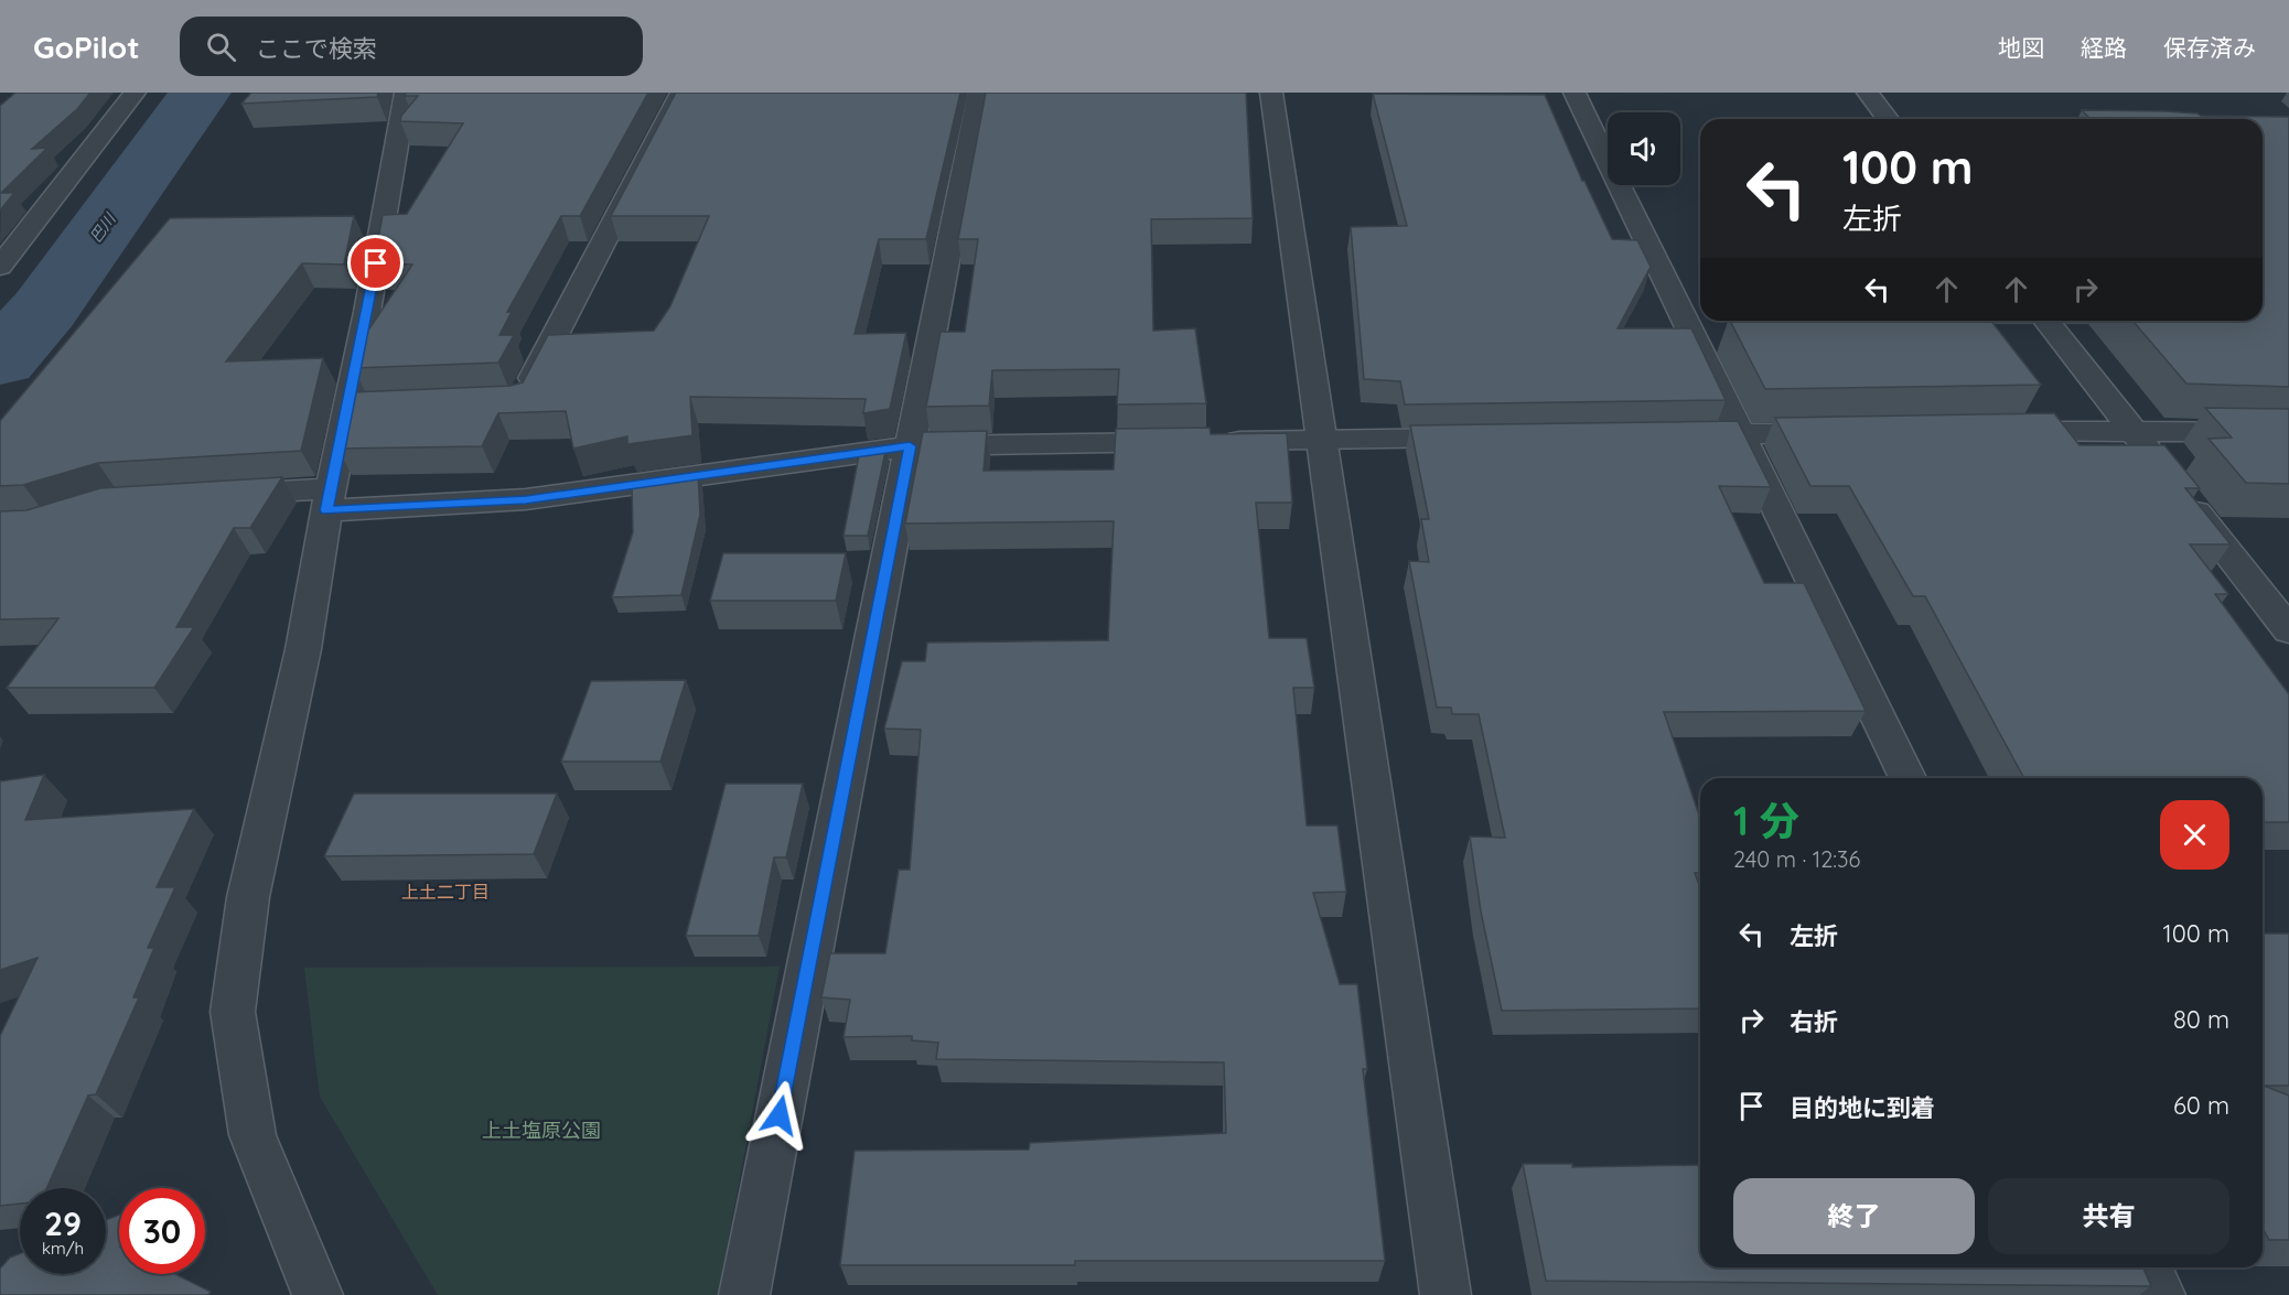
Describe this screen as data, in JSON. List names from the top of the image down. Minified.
{"districts":["上土二丁目"],"water":["巴川"],"parks":["上土塩原公園"],"page":{"header":"GoPilot","search":"ここで検索","nav":["地図","経路","保存済み"],"turn":["100 m","左折"],"heading":["1 分","240 m · 12:36"],"list":[{"name":"左折","value":"100 m"},{"name":"右折","value":"80 m"},{"name":"目的地に到着","value":"60 m"}],"buttons":["終了","共有"],"speed":"29 km/h","limit":"30"}}
